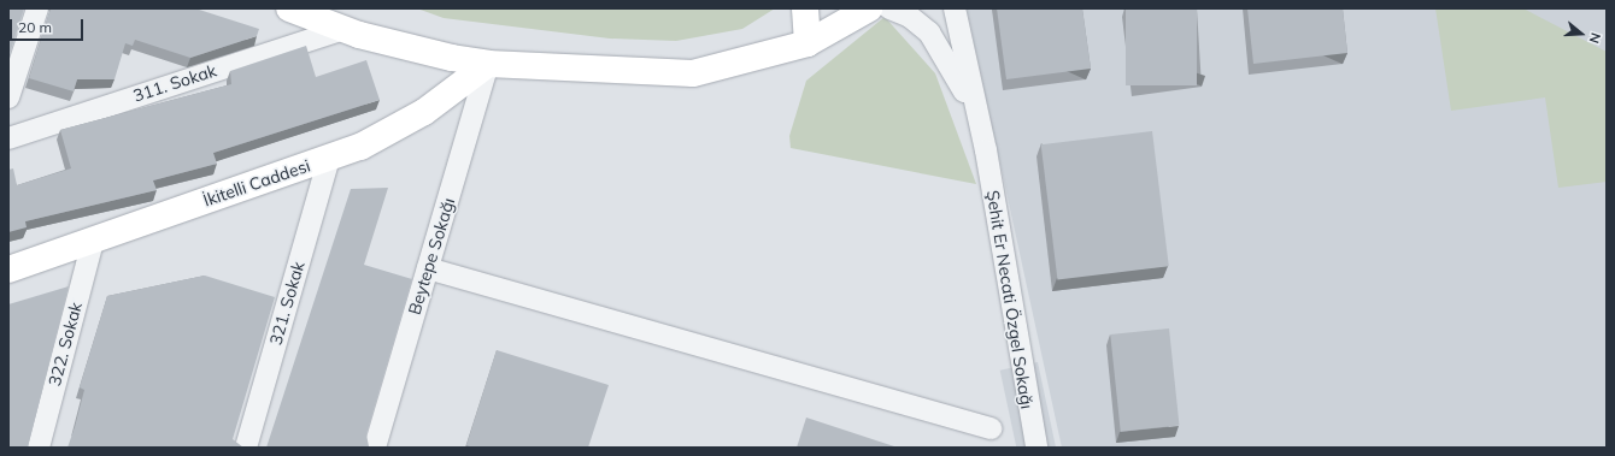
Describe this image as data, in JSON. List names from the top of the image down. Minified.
{"streets":{"main road":["İkitelli Caddesi"],"street":["311. Sokak","Beytepe Sokağı","Şehit Er Necati Özgel Sokağı","321. Sokak","322. Sokak"]},"crossings":[["İkitelli Caddesi","Beytepe Sokağı"],["İkitelli Caddesi","321. Sokak"],["İkitelli Caddesi","322. Sokak"]],"scale_bar":"20 m","north":"right"}
